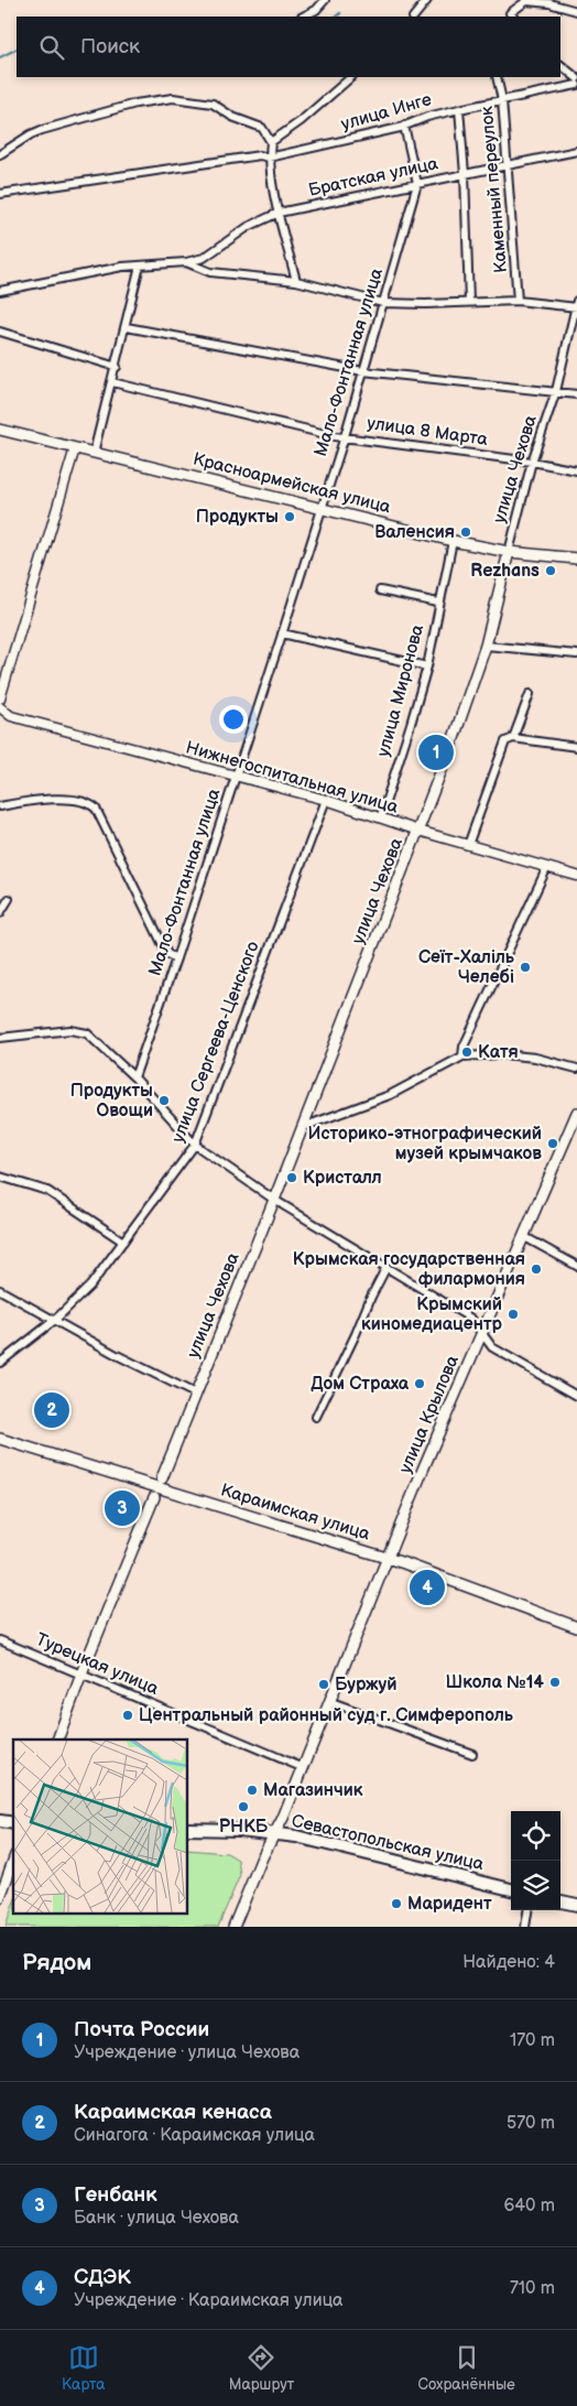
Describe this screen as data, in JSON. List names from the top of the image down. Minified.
{"streets":{"main road":["улица Чехова","Красноармейская улица","улица Крылова","Караимская улица","Севастопольская улица"],"street":["улица Инге","Братская улица","Каменный переулок","Мало-Фонтанная улица","улица 8 Марта","улица Миронова","Нижнегоспитальная улица","улица Сергеева-Ценского","Турецкая улица"]},"crossings":[["улица Инге","Каменный переулок"],["улица Инге","Мало-Фонтанная улица"],["Братская улица","Каменный переулок"],["Братская улица","Мало-Фонтанная улица"],["Мало-Фонтанная улица","улица 8 Марта"],["Мало-Фонтанная улица","Красноармейская улица"],["Мало-Фонтанная улица","Нижнегоспитальная улица"],["улица 8 Марта","улица Чехова"],["улица Чехова","Красноармейская улица"],["улица Чехова","Нижнегоспитальная улица"],["Красноармейская улица","улица Миронова"],["улица Миронова","Нижнегоспитальная улица"],["Нижнегоспитальная улица","улица Сергеева-Ценского"],["улица Крылова","Караимская улица"],["улица Крылова","Турецкая улица"],["улица Крылова","Севастопольская улица"]],"places":["Продукты","Валенсия","Rezhans","Сеїт-Халіль Челебі","Катя","Продукты Овощи","Историко-этнографический музей крымчаков","Кристалл","Крымская государственная филармония","Крымский киномедиацентр","Дом Страха","Школа №14","Буржуй","Центральный районный суд г. Симферополь","Магазинчик","РНКБ","Маридент"],"page":{"search":"Поиск","pins":["1","2","3","4"],"heading":["Рядом","Найдено: 4"],"list":[{"mark":"1","name":"Почта России","note":"Учреждение · улица Чехова","value":"170 m"},{"mark":"2","name":"Караимская кенаса","note":"Синагога · Караимская улица","value":"570 m"},{"mark":"3","name":"Генбанк","note":"Банк · улица Чехова","value":"640 m"},{"mark":"4","name":"СДЭК","note":"Учреждение · Караимская улица","value":"710 m"}],"nav":["Карта","Маршрут","Сохранённые"]}}
